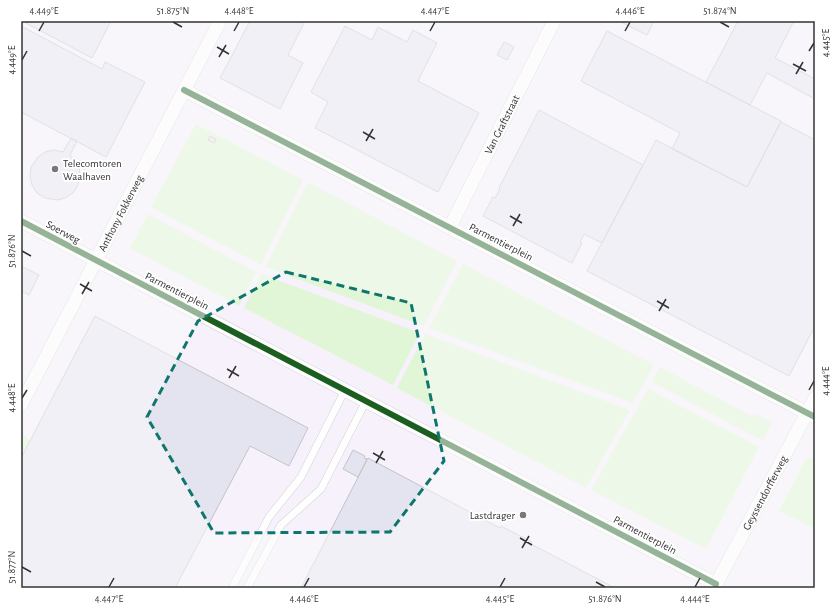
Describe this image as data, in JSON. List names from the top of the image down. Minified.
{"streets":{"street":["Van Graftstraat","Anthony Fokkerweg","Soerweg","Parmentierplein","Geyssendorfferweg"]},"crossings":[["Van Graftstraat","Parmentierplein"],["Anthony Fokkerweg","Soerweg"],["Anthony Fokkerweg","Parmentierplein"],["Soerweg","Parmentierplein"],["Parmentierplein","Geyssendorfferweg"]],"places":["Telecomtoren Waalhaven","Lastdrager"],"coordinates":["4.449°E","51.875°N","4.448°E","4.447°E","4.446°E","51.874°N","4.445°E","51.876°N","4.444°E","51.877°N"]}
